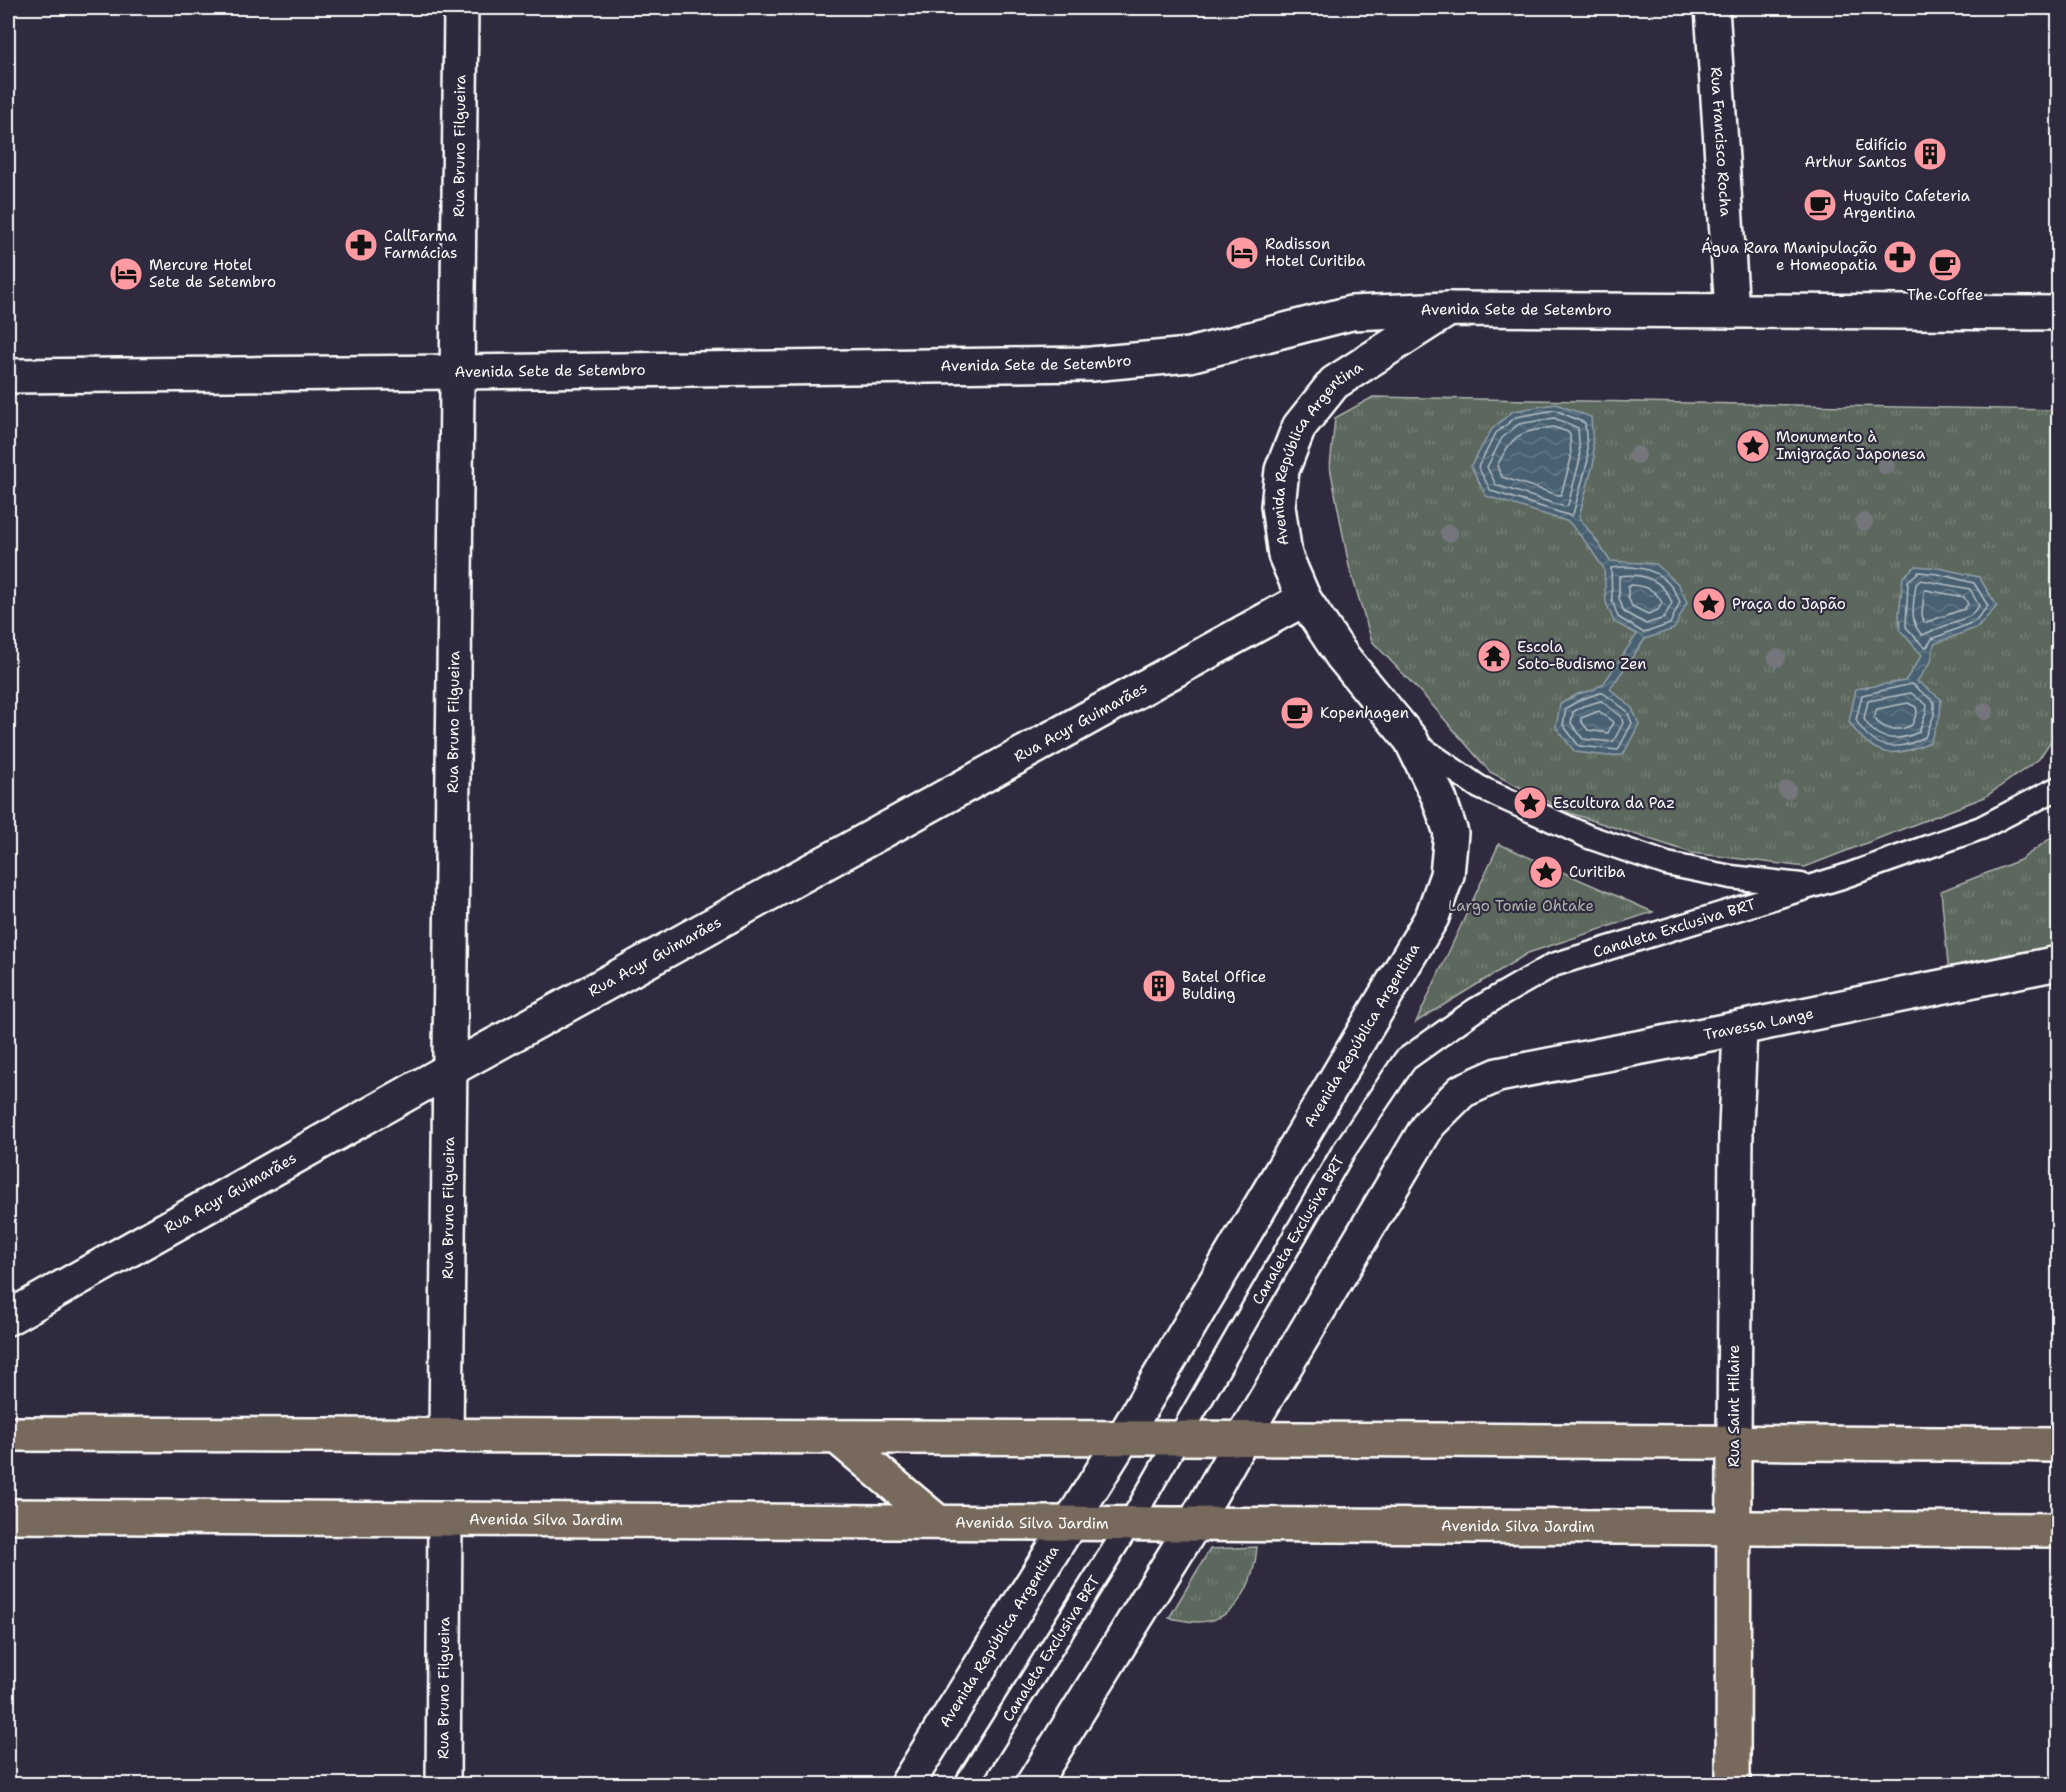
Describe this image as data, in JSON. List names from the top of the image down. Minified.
{"streets":{"main road":["Rua Saint Hilaire","Avenida Silva Jardim"],"street":["Rua Francisco Rocha","Rua Bruno Filgueira","Avenida Sete de Setembro","Avenida República Argentina","Rua Acyr Guimarães","Travessa Lange"],"lane":["Canaleta Exclusiva BRT"]},"crossings":[["Rua Francisco Rocha","Avenida Sete de Setembro"],["Rua Bruno Filgueira","Avenida Sete de Setembro"],["Rua Bruno Filgueira","Rua Acyr Guimarães"],["Rua Bruno Filgueira","Avenida Silva Jardim"],["Avenida Sete de Setembro","Avenida República Argentina"],["Avenida República Argentina","Rua Acyr Guimarães"],["Avenida República Argentina","Canaleta Exclusiva BRT"],["Avenida República Argentina","Avenida Silva Jardim"],["Canaleta Exclusiva BRT","Avenida Silva Jardim"],["Travessa Lange","Rua Saint Hilaire"],["Rua Saint Hilaire","Avenida Silva Jardim"]],"parks":["Largo Tomie Ohtake"],"places":{"building":["Edifício Arthur Santos","Batel Office Bulding"],"cafe":["Huguito Cafeteria Argentina","The Coffee","Kopenhagen"],"pharmacy":["CallFarma Farmácias","Água Rara Manipulação e Homeopatia"],"hotel":["Radisson Hotel Curitiba","Mercure Hotel Sete de Setembro"],"place":["Monumento à Imigração Japonesa","Praça do Japão","Escultura da Paz","Curitiba"],"temple":["Escola Soto-Budismo Zen"]}}
